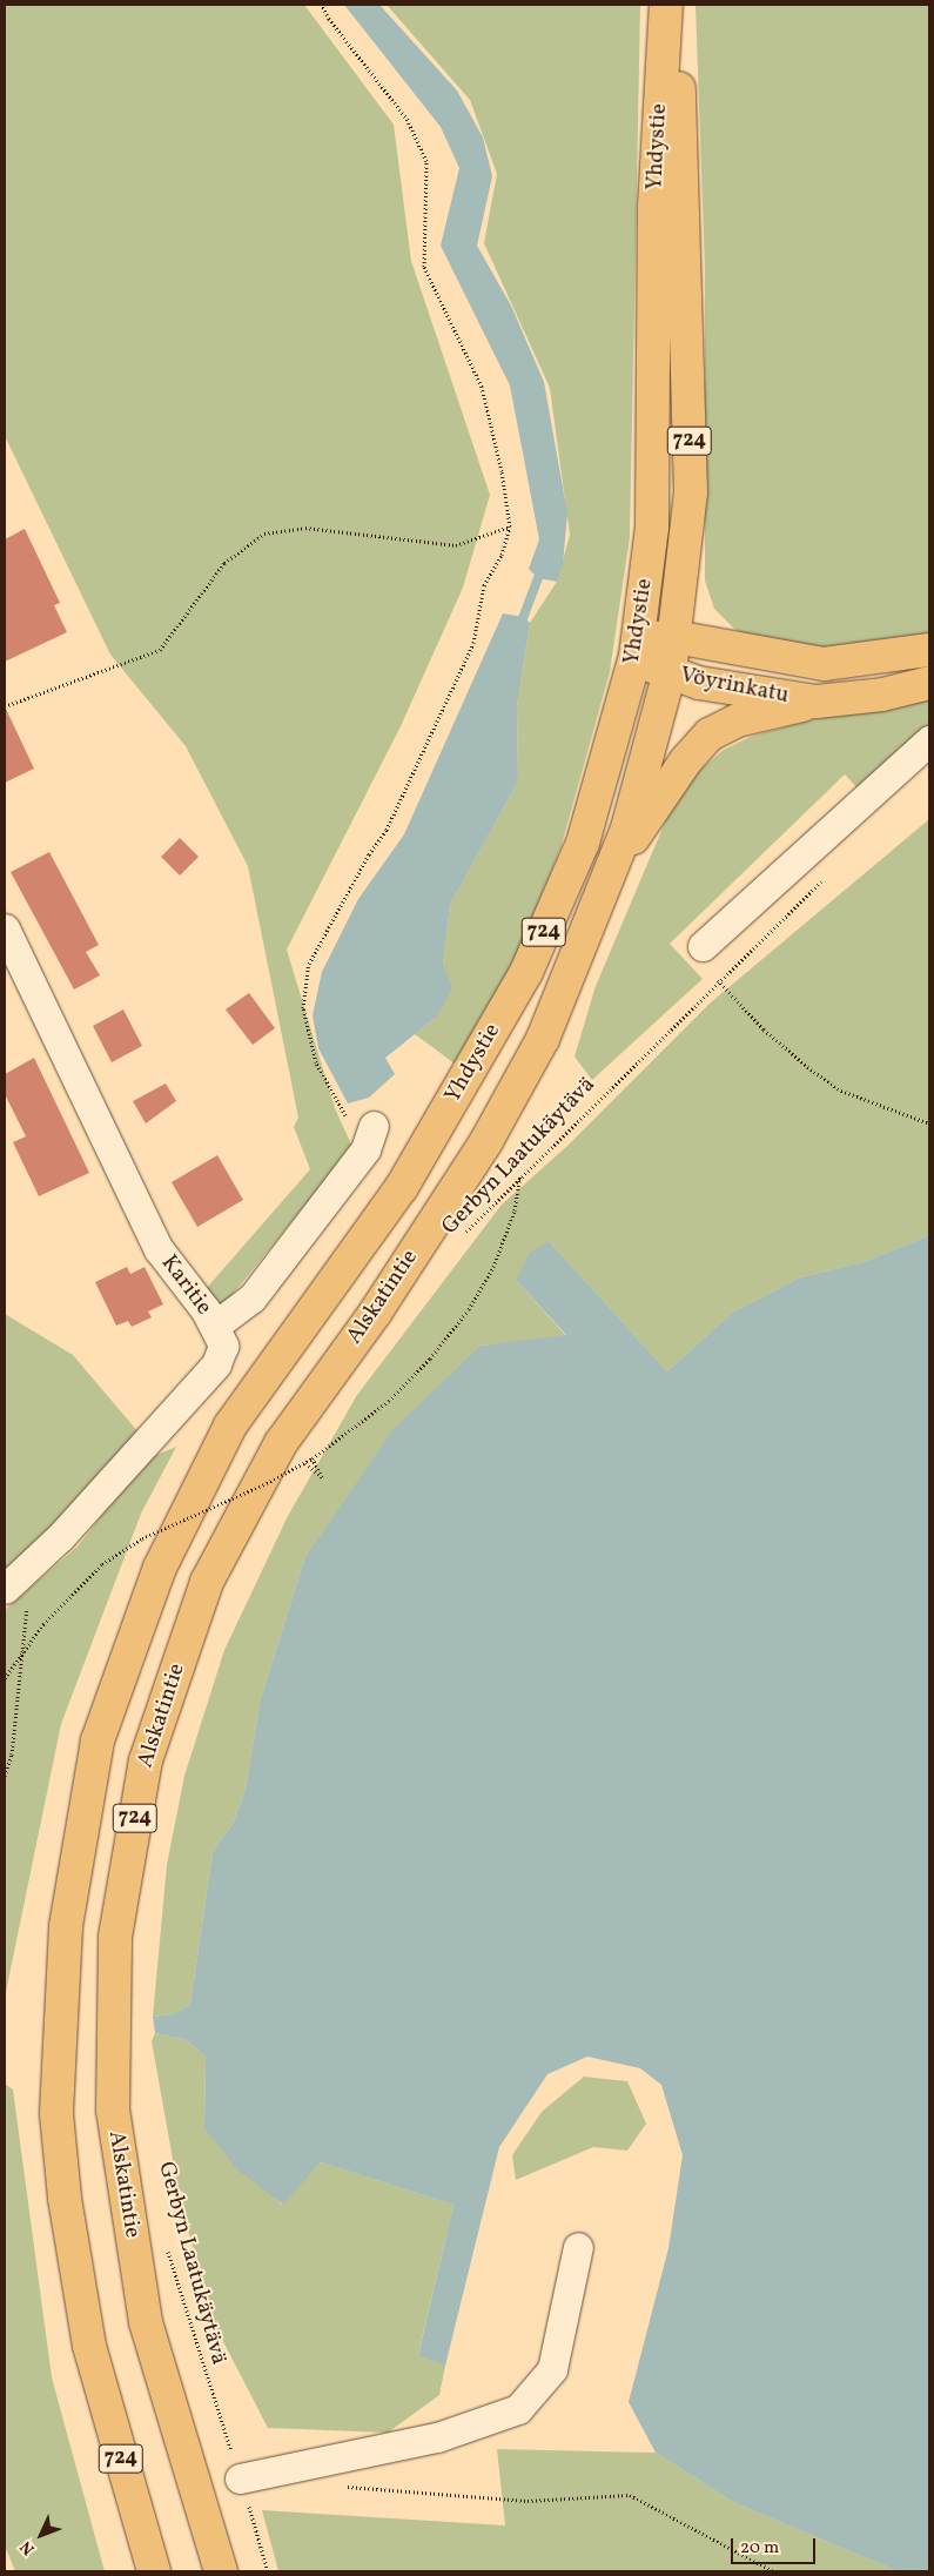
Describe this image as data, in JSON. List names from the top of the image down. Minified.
{"streets":{"main road":["Yhdystie","724","Vöyrinkatu","Alskatintie"],"street":["Karitie"],"path":["Gerbyn Laatukäytävä"]},"crossings":[["Yhdystie","Vöyrinkatu"],["Yhdystie","Alskatintie"]],"scale_bar":"20 m","north":"bottom left"}
